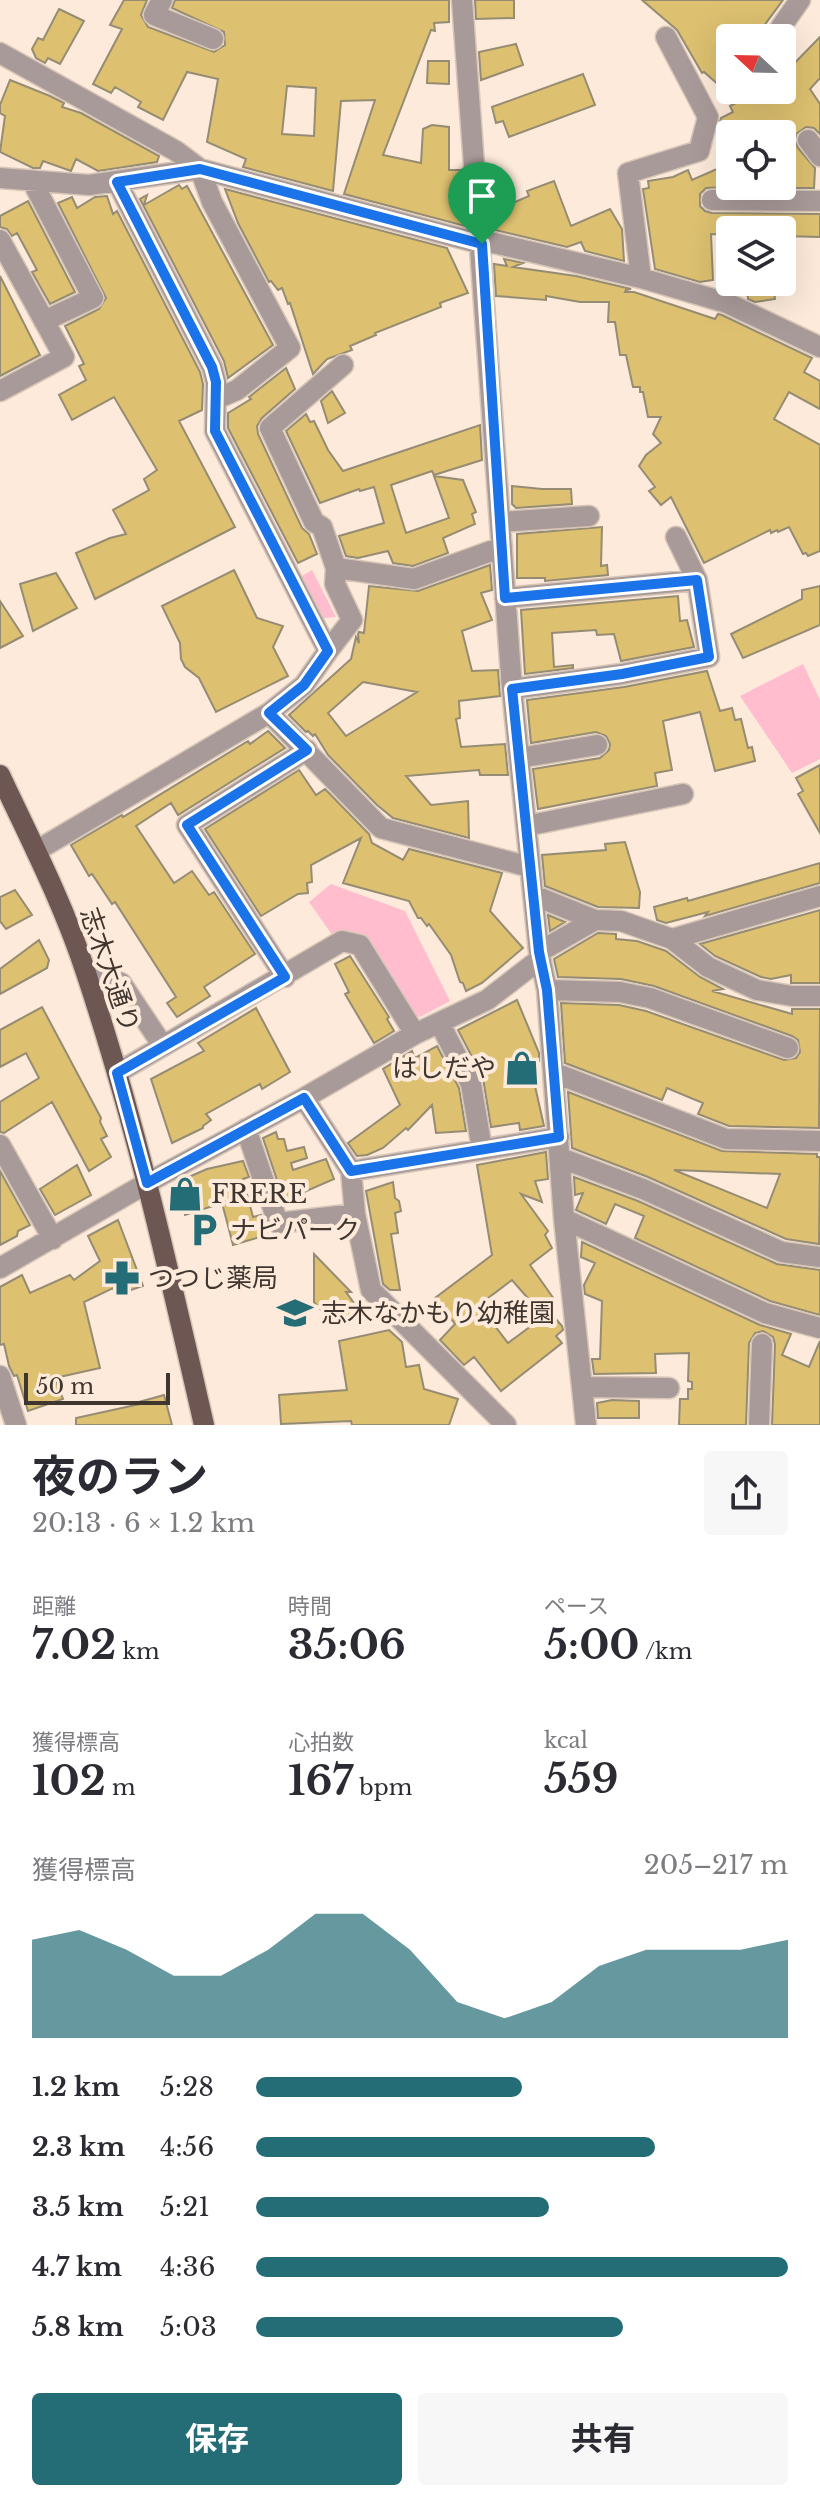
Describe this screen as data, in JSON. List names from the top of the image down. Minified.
{"streets":{"main road":["志木大通り"]},"places":{"shop":["はしだや","FRERE"],"parking":["ナビパーク"],"pharmacy":["つつじ薬局"],"school or university":["志木なかもり幼稚園"]},"scale_bar":"50 m","north":"left","page":{"scale":"50 m","heading":["夜のラン","20:13 · 6 × 1.2 km"],"stats":[["距離","7.02 km"],["時間","35:06"],["ペース","5:00 /km"],["獲得標高","102 m"],["心拍数","167 bpm"],["kcal","559"]],"chart":["獲得標高","205–217 m"],"list":[{"name":"1.2 km","note":"5:28"},{"name":"2.3 km","note":"4:56"},{"name":"3.5 km","note":"5:21"},{"name":"4.7 km","note":"4:36"},{"name":"5.8 km","note":"5:03"}],"buttons":["保存","共有"]}}
